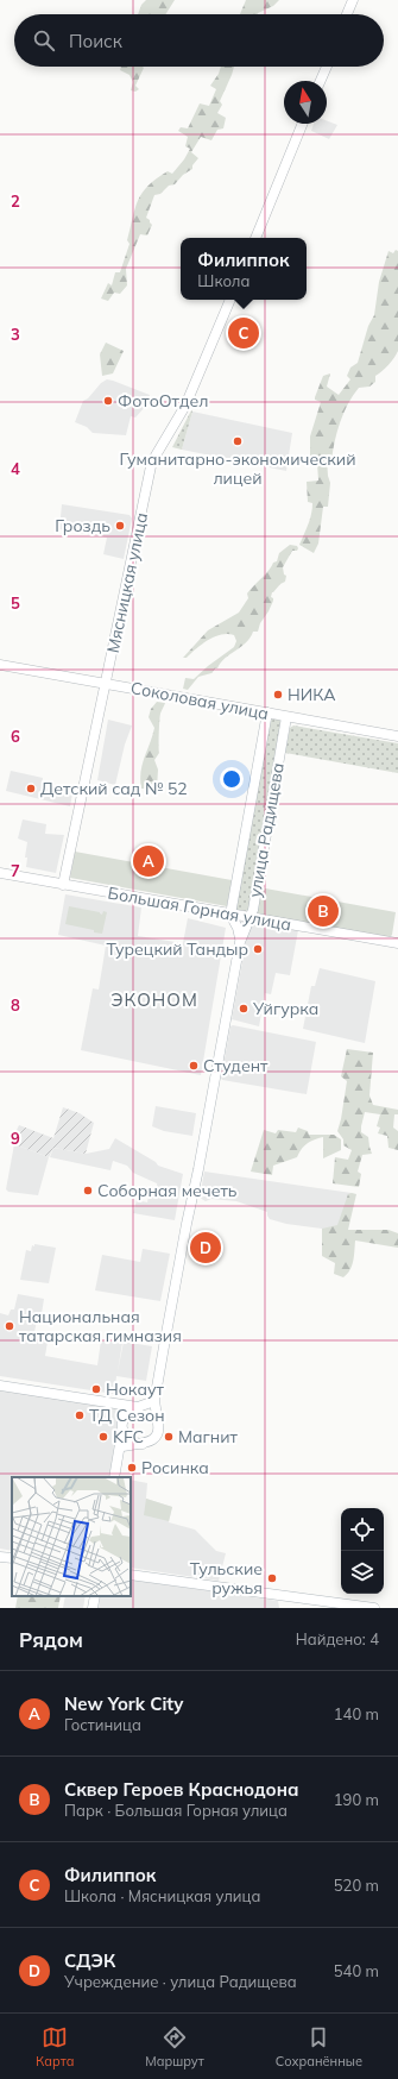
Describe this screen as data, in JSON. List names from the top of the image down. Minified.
{"streets":{"main road":["Мясницкая улица","Соколовая улица","улица Радищева","Большая Горная улица"]},"crossings":[["Мясницкая улица","Соколовая улица"],["Мясницкая улица","Большая Горная улица"],["Соколовая улица","улица Радищева"],["улица Радищева","Большая Горная улица"]],"districts":["ЭКОНОМ"],"places":["ФотоОтдел","Гуманитарно-экономический лицей","Гроздь","НИКА","Детский сад № 52","Турецкий Тандыр","Уйгурка","Студент","Соборная мечеть","Национальная татарская гимназия","Нокаут","ТД Сезон","KFC","Магнит","Росинка","Тульские ружья"],"north":"top","page":{"search":"Поиск","popup":["Филиппок","Школа"],"pins":["C","A","B","D"],"heading":["Рядом","Найдено: 4"],"list":[{"mark":"A","name":"New York City","note":"Гостиница","value":"140 m"},{"mark":"B","name":"Сквер Героев Краснодона","note":"Парк · Большая Горная улица","value":"190 m"},{"mark":"C","name":"Филиппок","note":"Школа · Мясницкая улица","value":"520 m"},{"mark":"D","name":"СДЭК","note":"Учреждение · улица Радищева","value":"540 m"}],"nav":["Карта","Маршрут","Сохранённые"]},"grid":{"rows":["2","3","4","5","6","7","8","9"]}}
